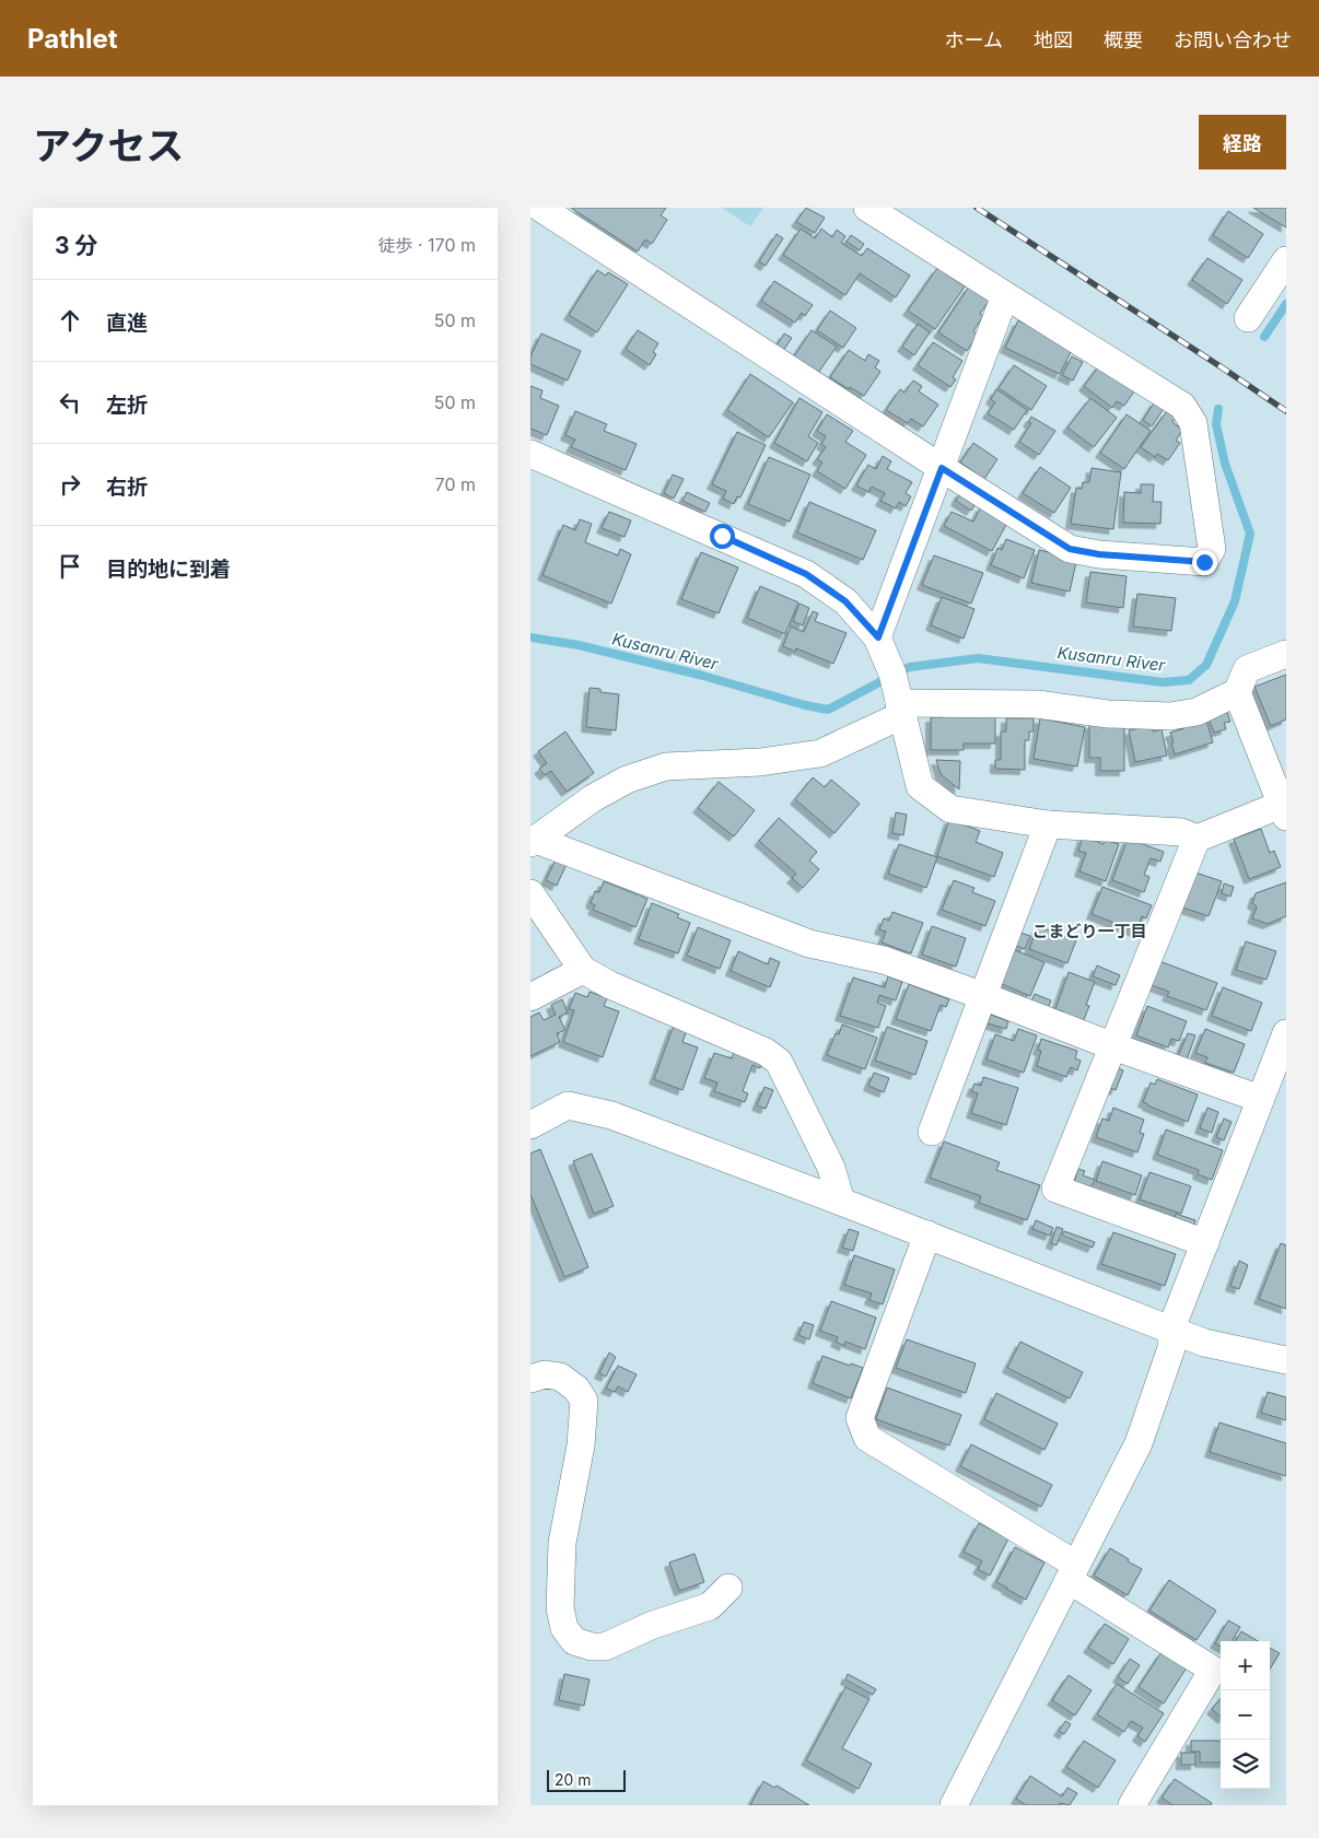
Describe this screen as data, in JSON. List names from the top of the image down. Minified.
{"districts":["こまどり一丁目"],"water":["Kusanru River"],"scale_bar":"20 m","page":{"header":"Pathlet","nav":["ホーム","地図","概要","お問い合わせ"],"title":"アクセス","buttons":"経路","heading":["3 分","徒歩 · 170 m"],"list":[["直進","50 m"],["左折","50 m"],["右折","70 m"],"目的地に到着"],"map_buttons":["+","−"],"scale":"20 m"}}
